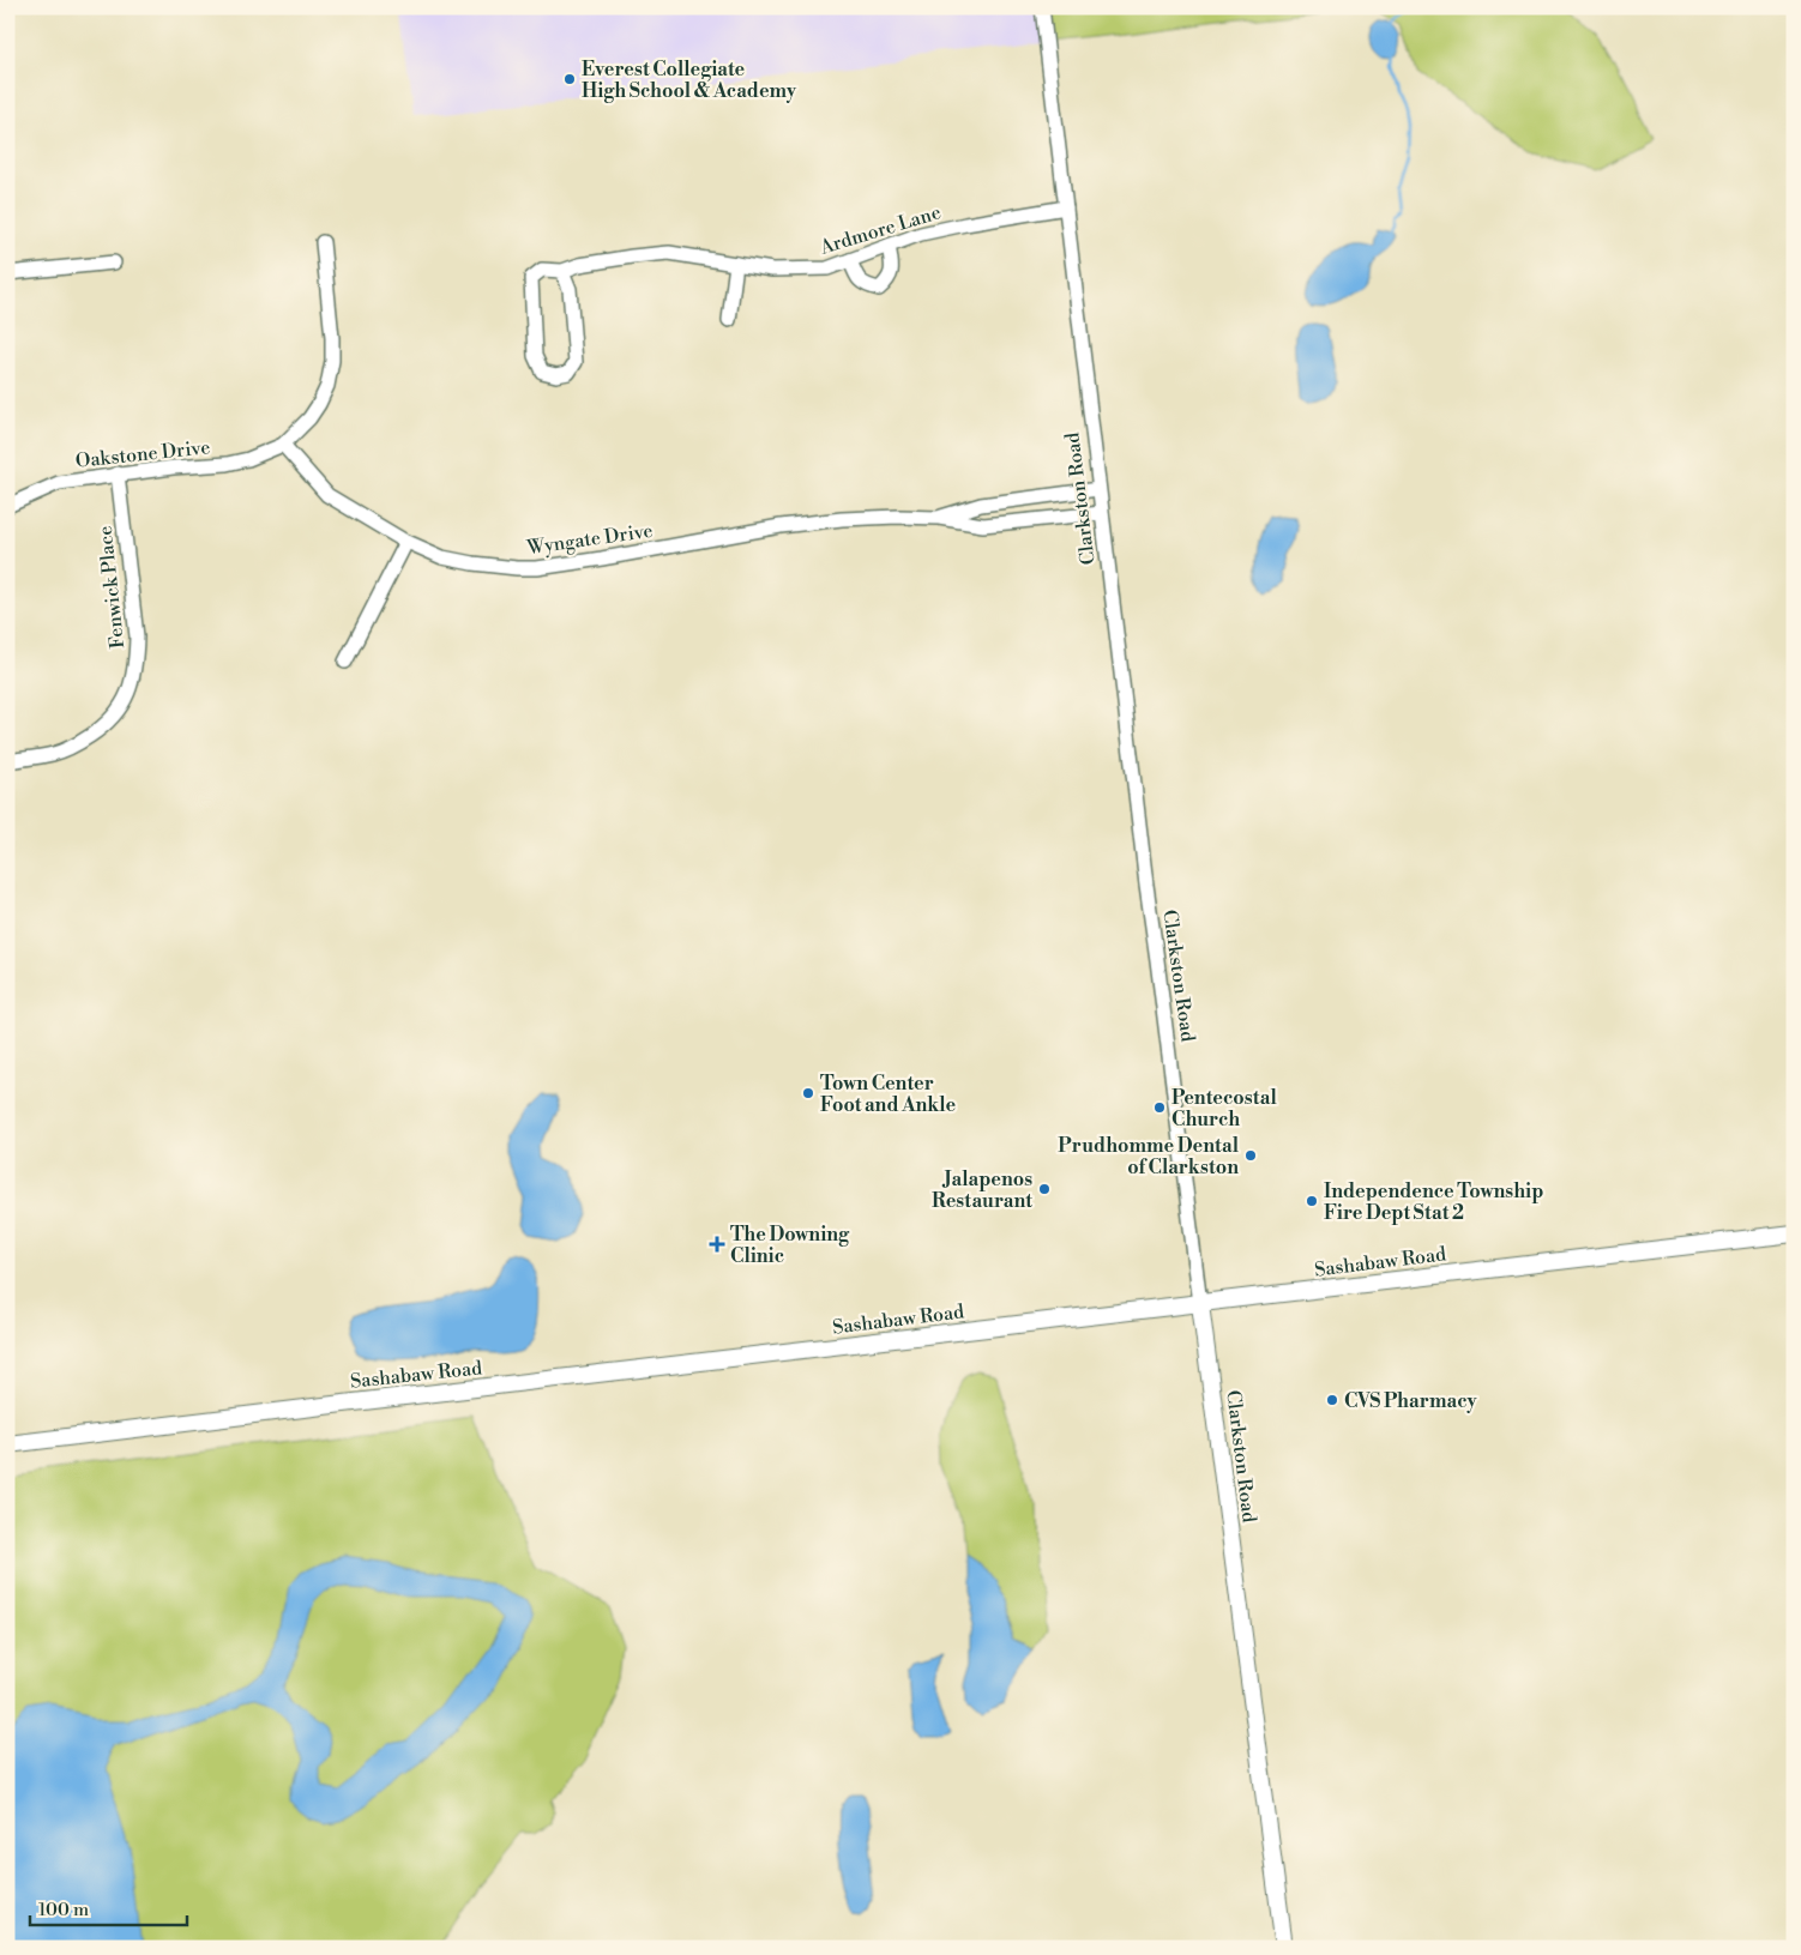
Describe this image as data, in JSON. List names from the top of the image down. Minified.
{"streets":{"main road":["Clarkston Road","Sashabaw Road"],"street":["Ardmore Lane","Oakstone Drive","Wyngate Drive","Fenwick Place"]},"crossings":[["Ardmore Lane","Clarkston Road"],["Oakstone Drive","Wyngate Drive"],["Oakstone Drive","Fenwick Place"],["Clarkston Road","Wyngate Drive"],["Clarkston Road","Sashabaw Road"]],"places":{"other":["Everest Collegiate High School & Academy","Town Center Foot and Ankle","Pentecostal Church","Prudhomme Dental of Clarkston","Jalapenos Restaurant","Independence Township Fire Dept Stat 2","CVS Pharmacy"],"health":["The Downing Clinic"]},"scale_bar":"100 m"}
